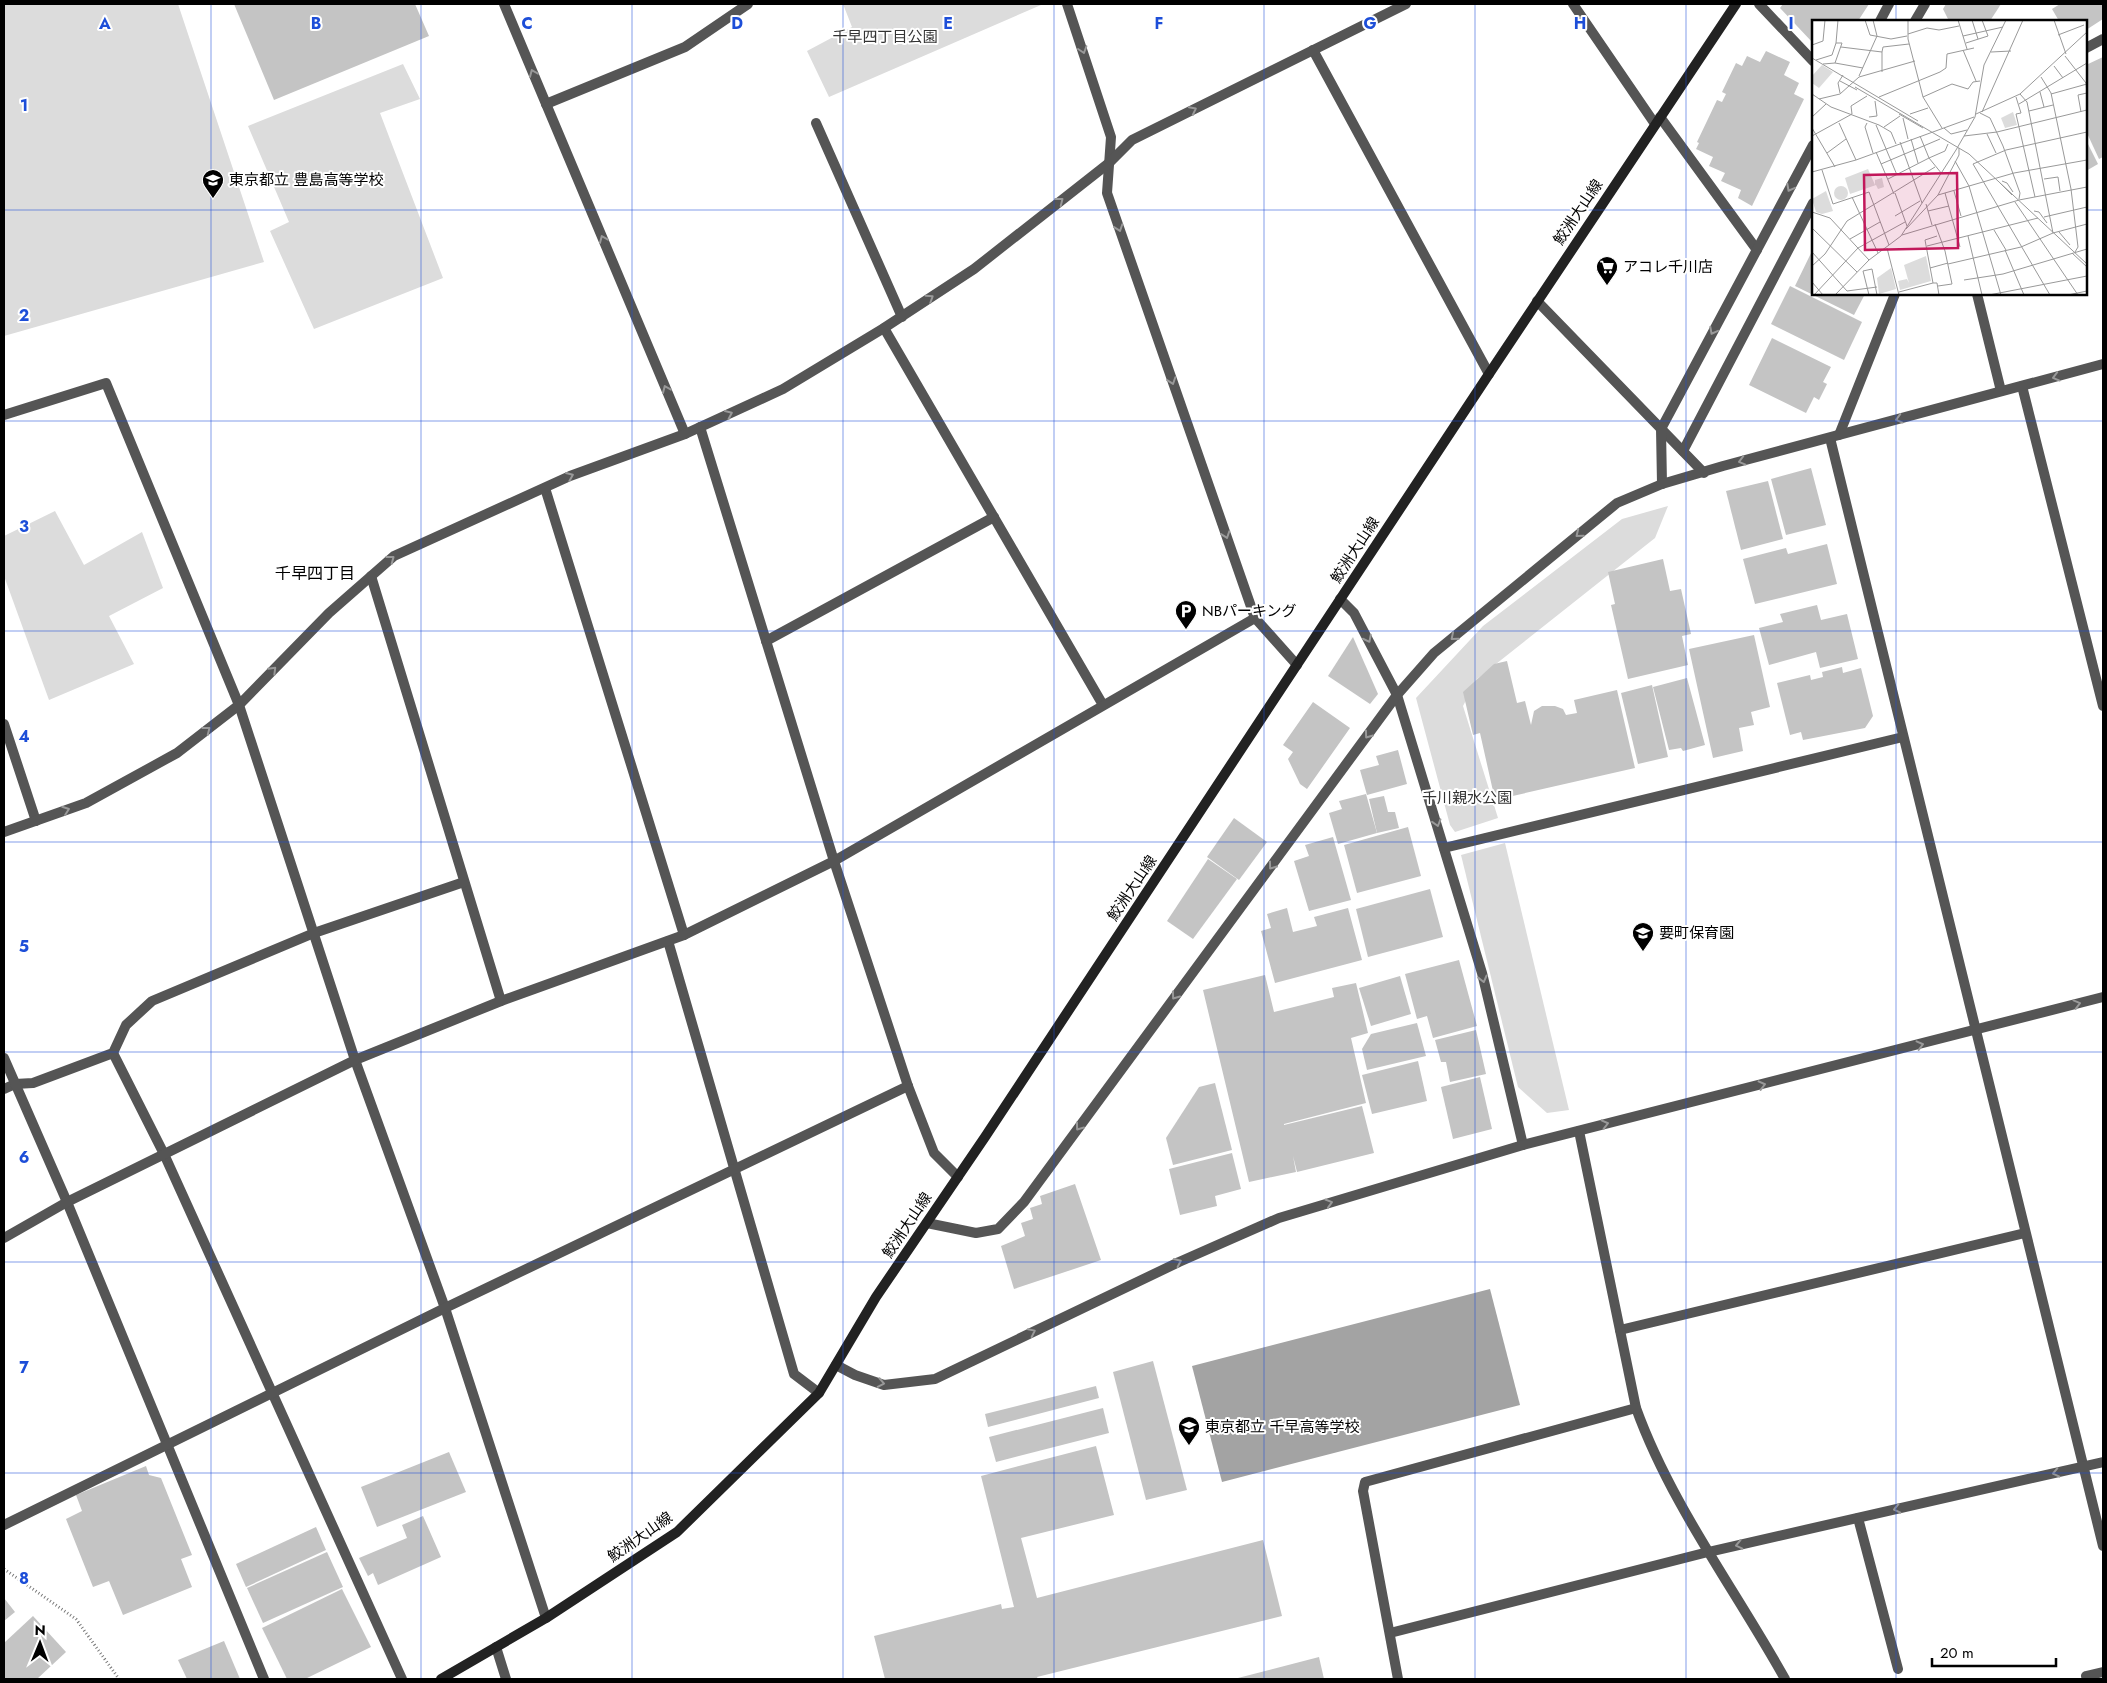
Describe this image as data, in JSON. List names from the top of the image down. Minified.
{"streets":{"main road":["鮫洲大山線"]},"districts":["千早四丁目"],"parks":["千早四丁目公園","千川親水公園"],"places":{"school or university":["東京都立 豊島高等学校","要町保育園","東京都立 千早高等学校"],"supermarket":["アコレ千川店"],"parking":["NBパーキング"]},"scale_bar":"20 m","north":"top","grid":{"columns":["A","B","C","D","E","F","G","H","I"],"rows":["1","2","3","4","5","6","7","8"]}}
